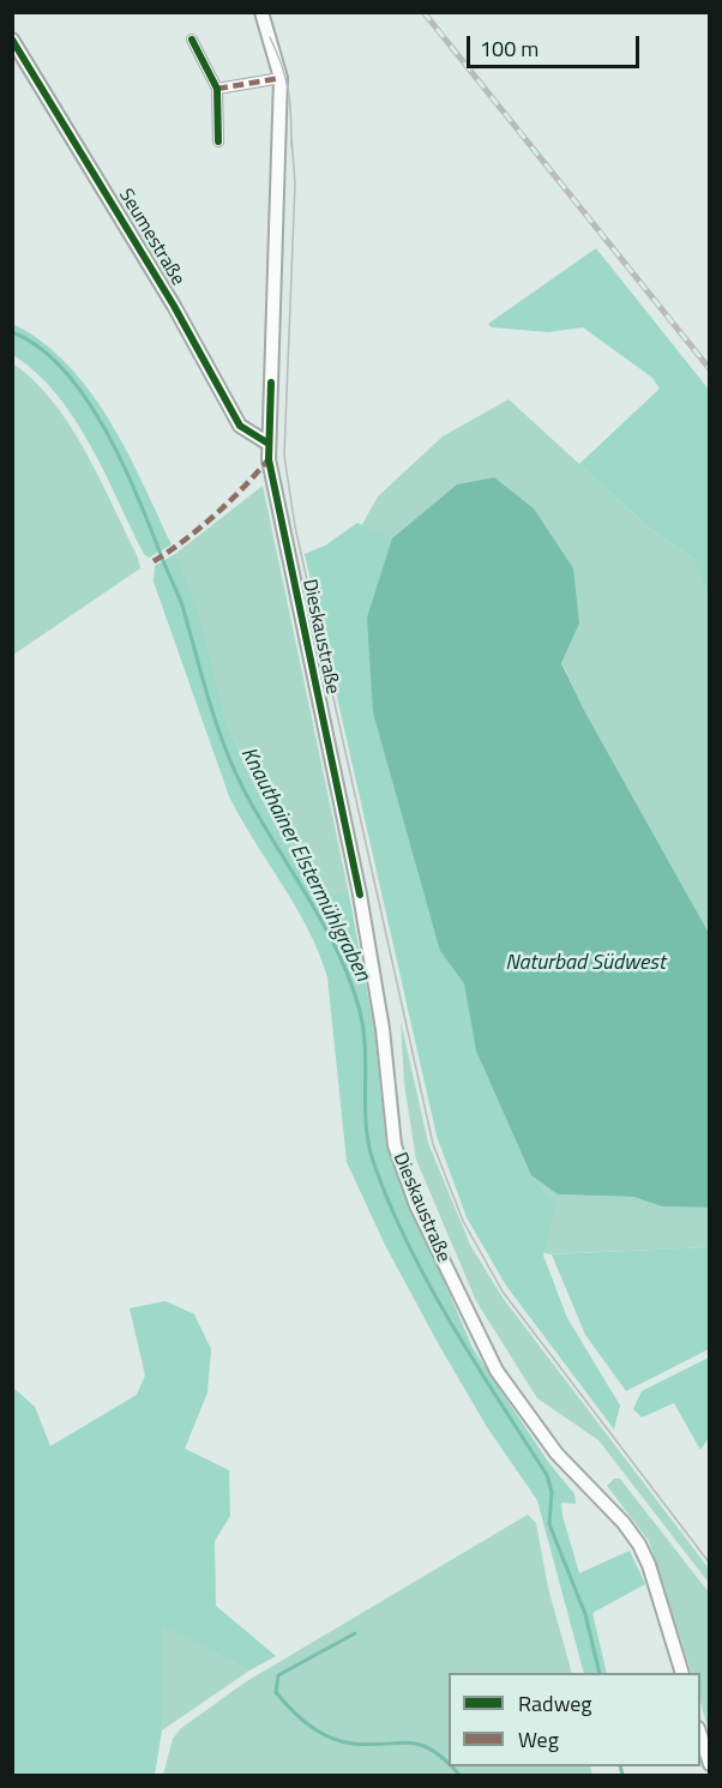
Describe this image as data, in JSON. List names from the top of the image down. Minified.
{"streets":{"main road":["Seumestraße","Dieskaustraße"]},"crossings":[["Seumestraße","Dieskaustraße"]],"water":["Knauthainer Elstermühlgraben","Naturbad Südwest"],"legend":["Radweg","Weg"],"scale_bar":"100 m"}
